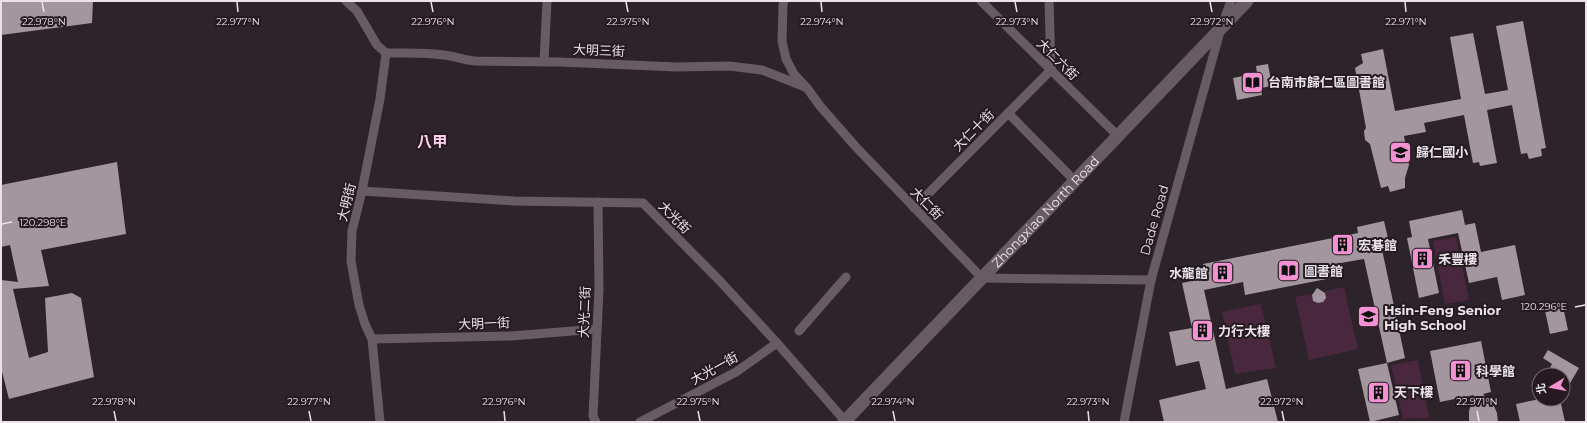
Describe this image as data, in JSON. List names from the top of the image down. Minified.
{"streets":{"main road":["Zhongxiao North Road"],"street":["大明三街","大仁六街","大仁十街","大明街","大仁街","大光街","Dade Road","大光二街","大明一街","大光一街"]},"crossings":[["大明三街","大明街"],["大明三街","大仁街"],["大仁六街","大仁十街"],["大仁六街","Zhongxiao North Road"],["大仁十街","大仁街"],["大明街","大光街"],["大明街","大明一街"],["大仁街","Zhongxiao North Road"],["Zhongxiao North Road","大光街"],["Zhongxiao North Road","Dade Road"],["大光街","大光二街"],["大光街","大光一街"],["大光二街","大明一街"]],"districts":["八甲"],"places":{"library":["台南市歸仁區圖書館","圖書館"],"school or university":["歸仁國小","Hsin-Feng Senior High School"],"building":["宏碁館","禾豐樓","水龍館","力行大樓","科學館","天下樓"]},"north":"left","coordinates":["22.978°N","22.977°N","22.976°N","22.975°N","22.974°N","22.973°N","22.972°N","22.971°N","120.298°E","120.296°E"]}
